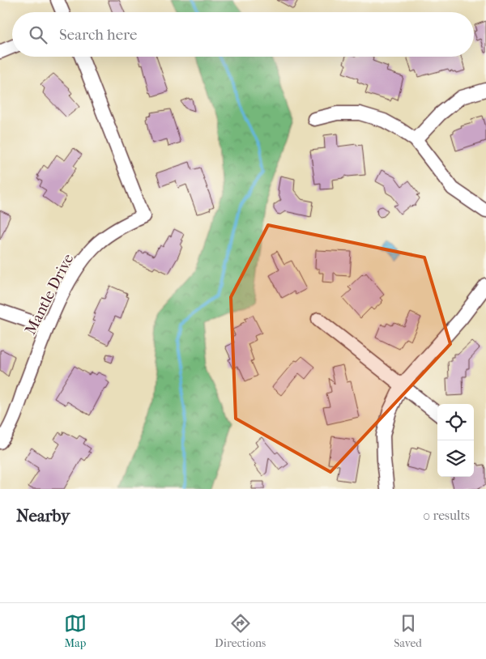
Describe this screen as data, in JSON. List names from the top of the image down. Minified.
{"streets":{"street":["Mantle Drive"]},"page":{"search":"Search here","heading":["Nearby","0 results"],"nav":["Map","Directions","Saved"]}}
